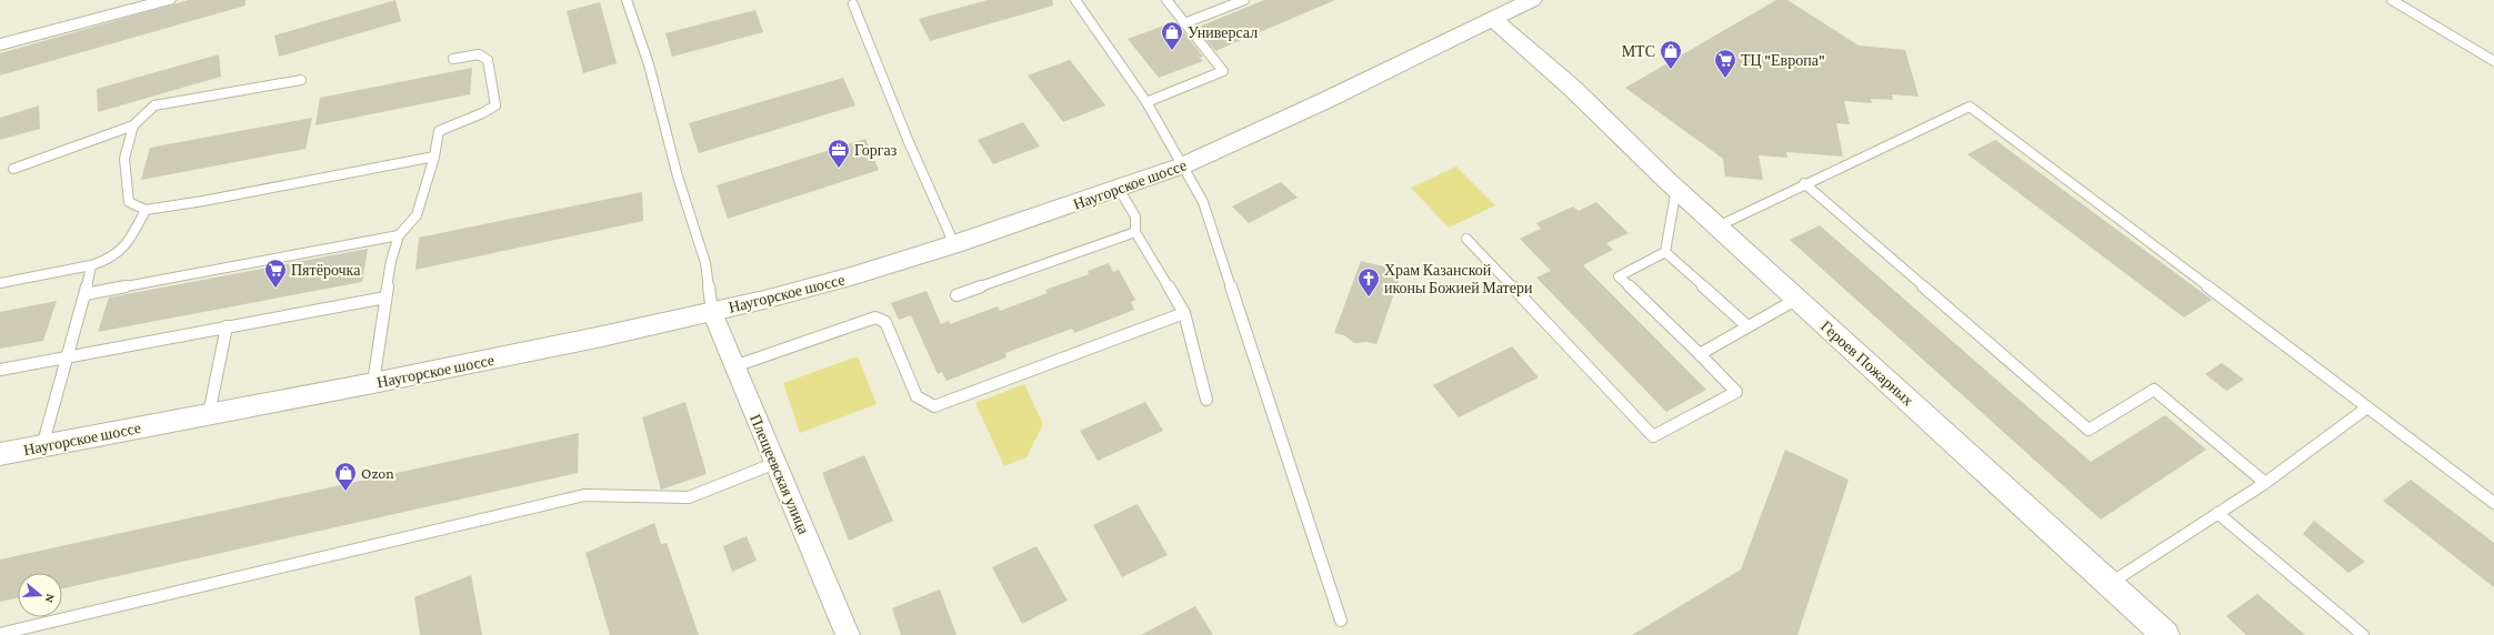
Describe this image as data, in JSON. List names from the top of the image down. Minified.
{"streets":{"main road":["Наугорское шоссе","Героев Пожарных"],"street":["Плещеевская улица"]},"crossings":[["Наугорское шоссе","Героев Пожарных"],["Наугорское шоссе","Плещеевская улица"]],"places":{"shop":["Универсал","МТС","Ozon"],"supermarket":["ТЦ \"Европа\"","Пятёрочка"],"office":["Горгаз"],"church":["Храм Казанской иконы Божией Матери"]},"north":"right"}
